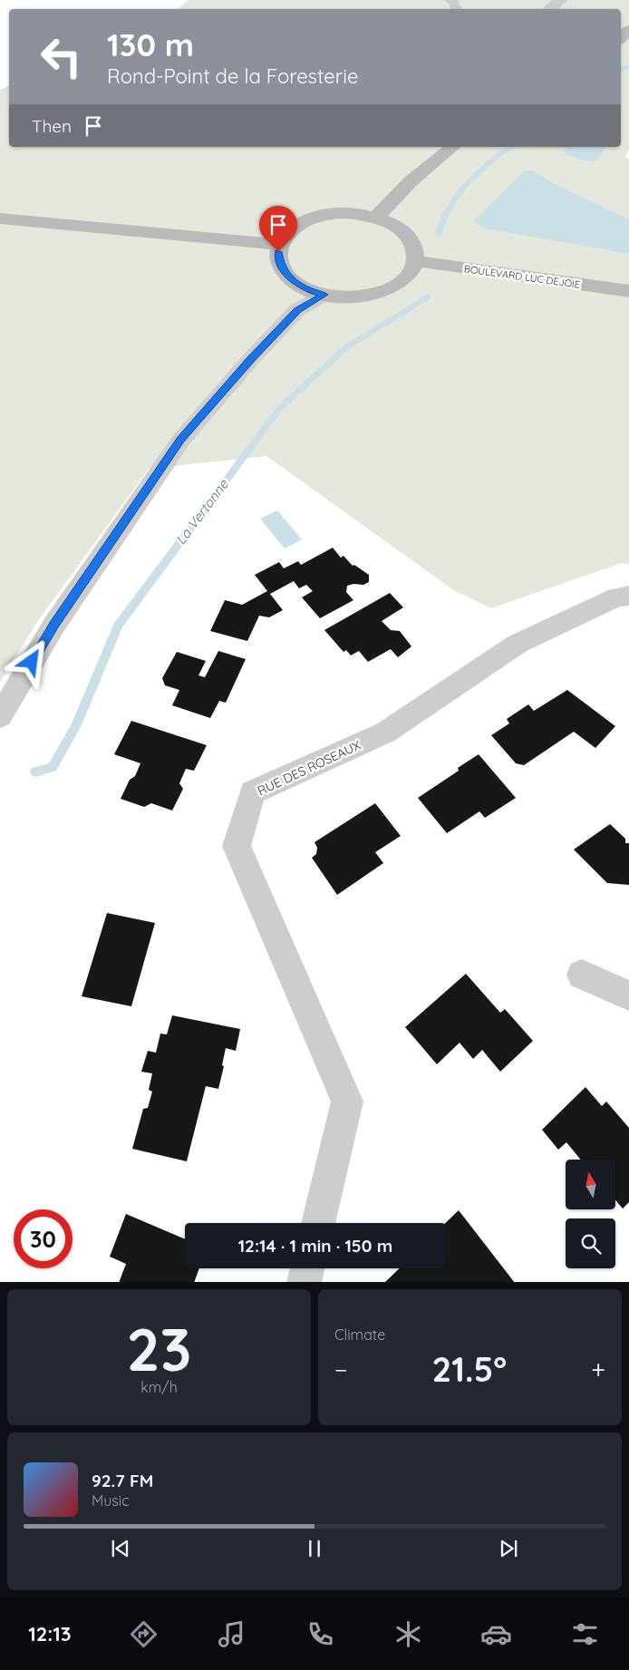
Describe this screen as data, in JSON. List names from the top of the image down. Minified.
{"streets":{"main road":["BOULEVARD LUC DEJOIE"],"street":["RUE DES ROSEAUX"]},"water":["La Vertonne"],"north":"top","page":{"turn":["130 m","Rond-Point de la Foresterie"],"then":"Then","limit":"30","trip":"12:14 · 1 min · 150 m","tile":[["23","km/h"],"Climate"],"heat":["−","21.5°","+"],"song":["92.7 FM","Music"],"tabs":"12:13"}}
